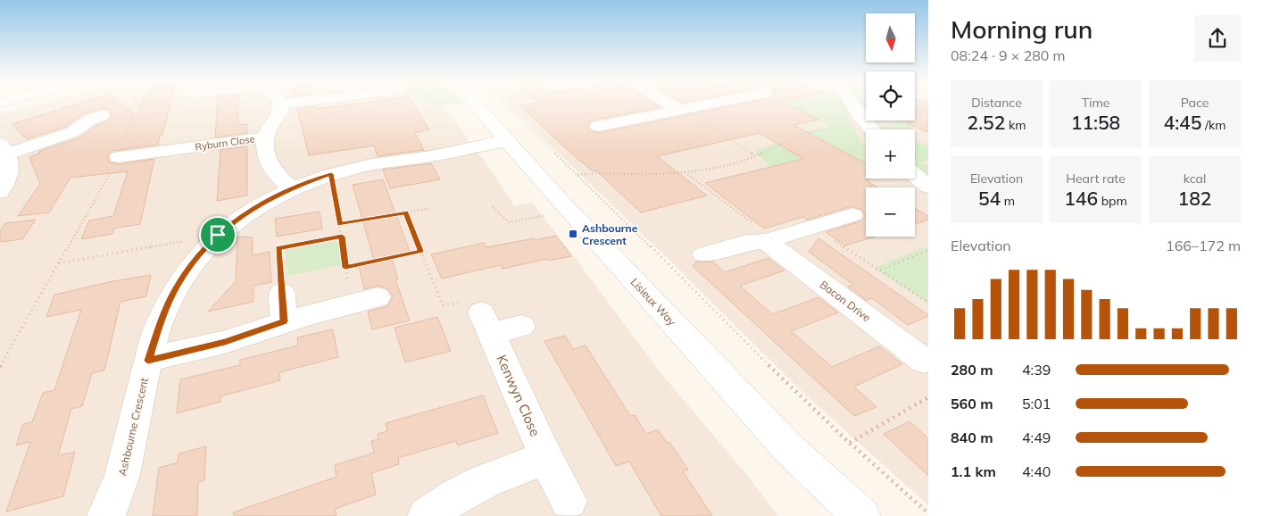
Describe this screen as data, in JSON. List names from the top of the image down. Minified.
{"streets":{"street":["Ryburn Close","Bacon Drive","Lisieux Way","Kenwyn Close","Ashbourne Crescent"]},"crossings":[["Ryburn Close","Ashbourne Crescent"],["Lisieux Way","Ashbourne Crescent"]],"places":{"transit":["Ashbourne Crescent"]},"north":"bottom","page":{"heading":["Morning run","08:24 · 9 × 280 m"],"map_buttons":["+","−"],"stats":[["Distance","2.52 km"],["Time","11:58"],["Pace","4:45 /km"],["Elevation","54 m"],["Heart rate","146 bpm"],["kcal","182"]],"chart":["Elevation","166–172 m"],"list":[{"name":"280 m","note":"4:39"},{"name":"560 m","note":"5:01"},{"name":"840 m","note":"4:49"},{"name":"1.1 km","note":"4:40"}]}}
